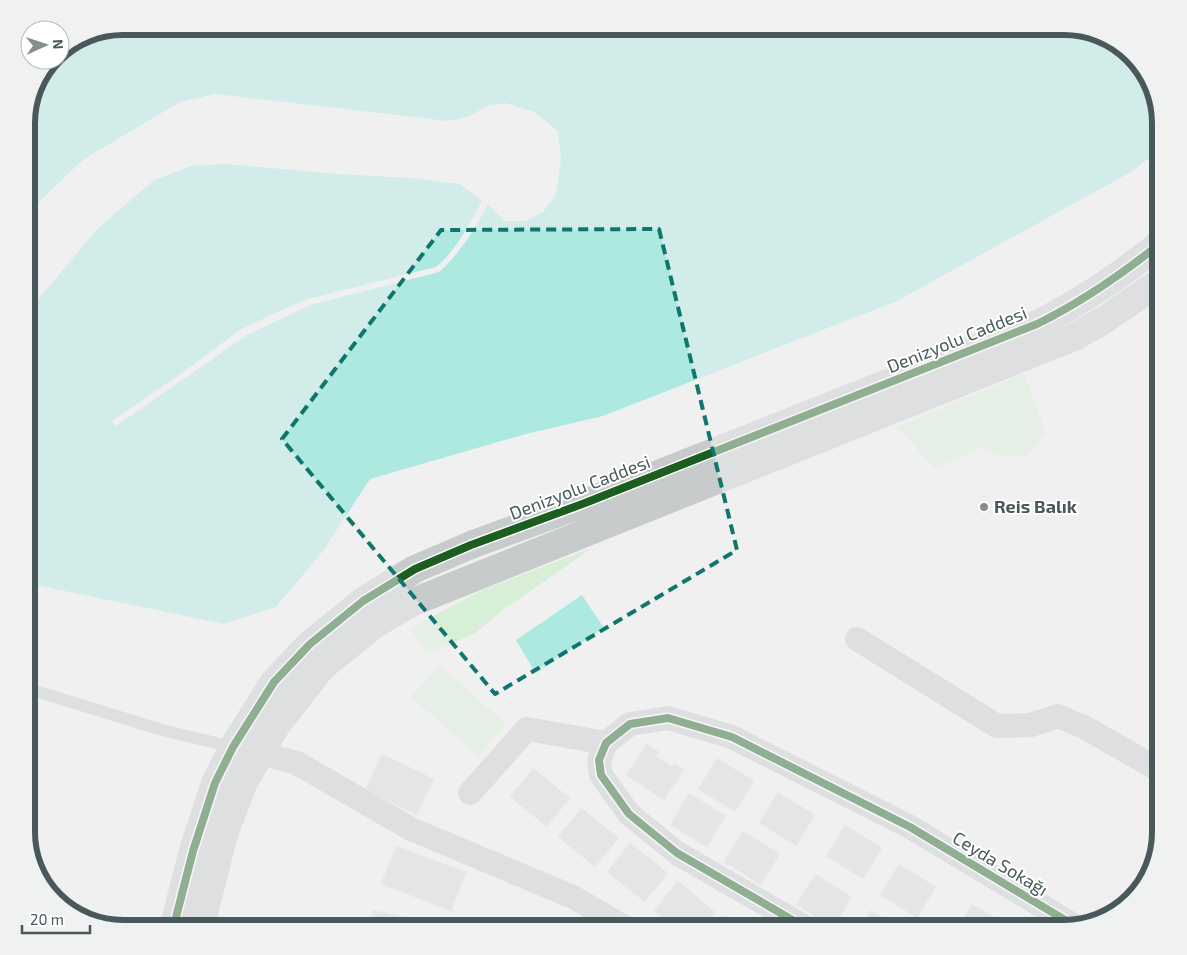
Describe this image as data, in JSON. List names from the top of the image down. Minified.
{"streets":{"street":["Denizyolu Caddesi","Ceyda Sokağı"]},"places":["Reis Balık"],"scale_bar":"20 m","north":"right"}
